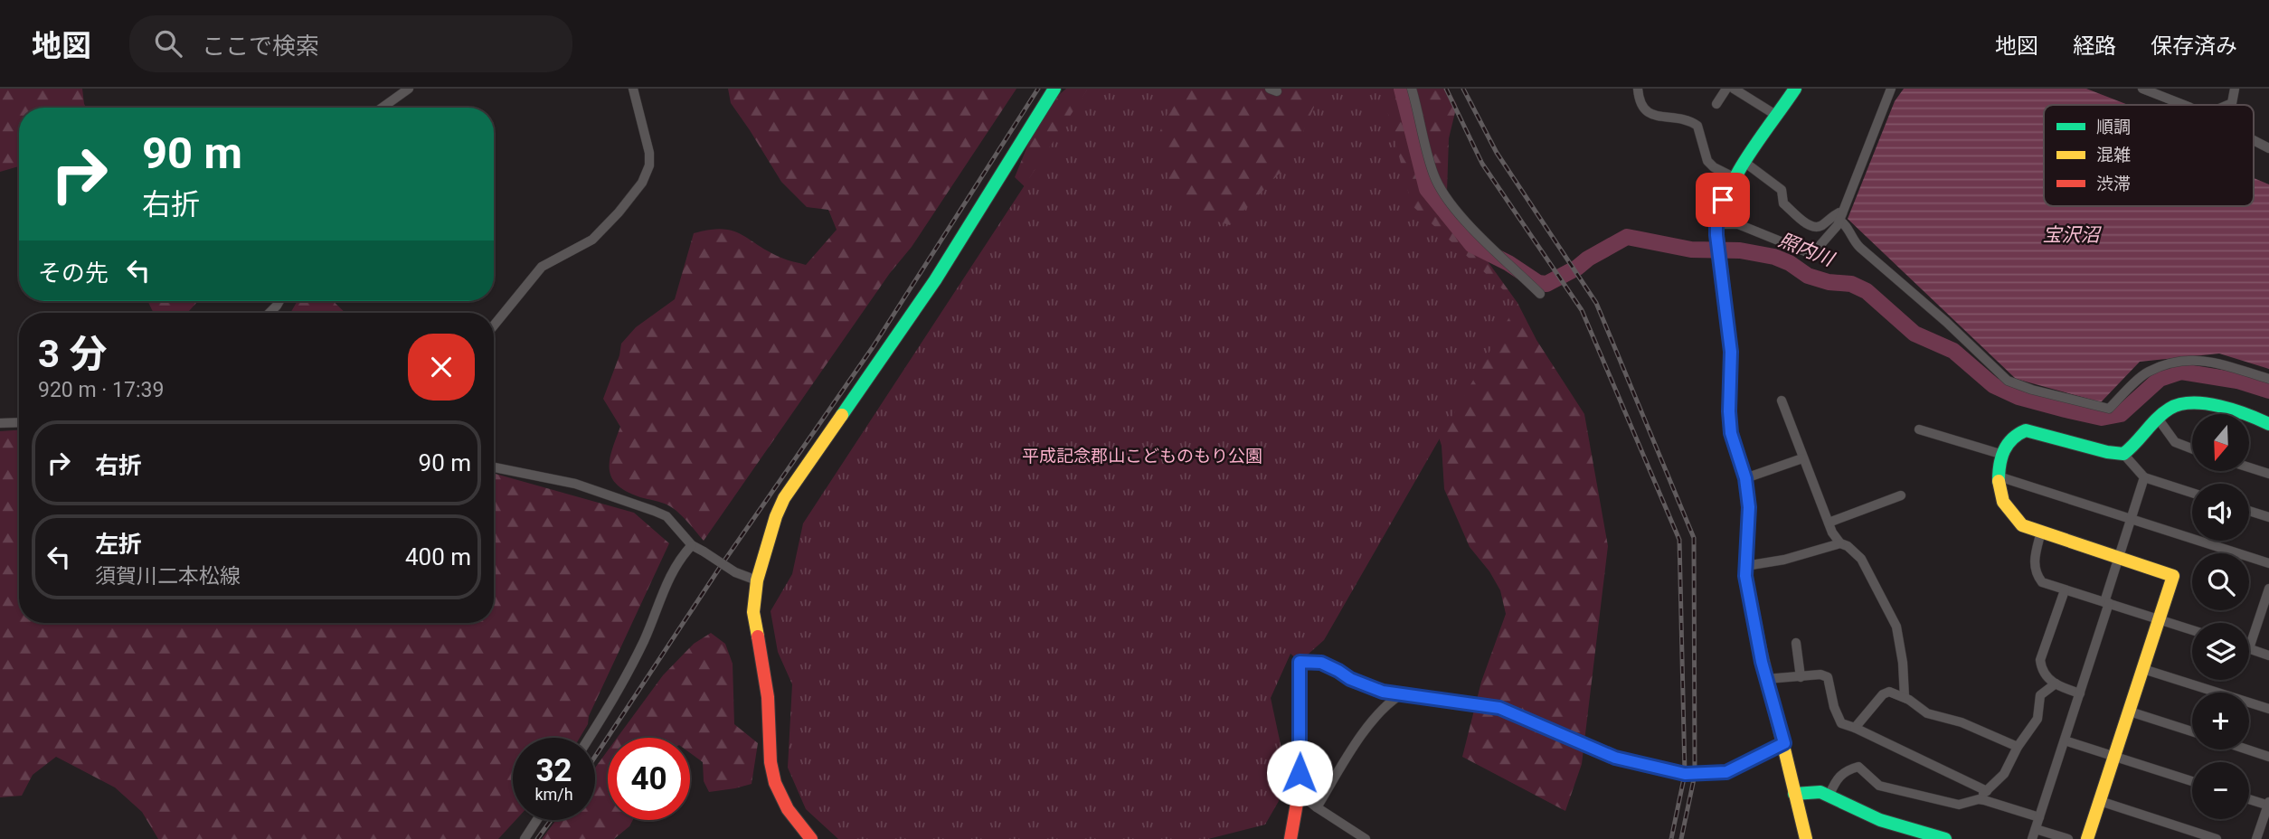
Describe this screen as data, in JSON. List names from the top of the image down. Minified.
{"water":["宝沢沼","照内川"],"parks":["平成記念郡山こどものもり公園"],"legend":["順調","混雑","渋滞"],"north":"bottom","page":{"header":"地図","search":"ここで検索","nav":["地図","経路","保存済み"],"turn":["90 m","右折"],"then":"その先","heading":["3 分","920 m · 17:39"],"map_buttons":["+","−"],"list":[{"name":"右折","value":"90 m"},{"name":"左折","note":"須賀川二本松線","value":"400 m"}],"speed":"32 km/h","limit":"40"}}
